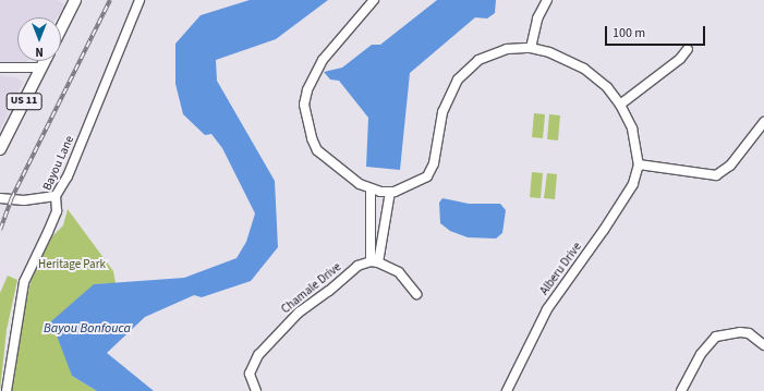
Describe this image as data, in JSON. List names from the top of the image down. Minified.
{"streets":{"main road":["US 11"],"street":["Bayou Lane","Alberu Drive","Chamale Drive"]},"water":["Bayou Bonfouca"],"parks":["Heritage Park"],"scale_bar":"100 m","north":"bottom"}
